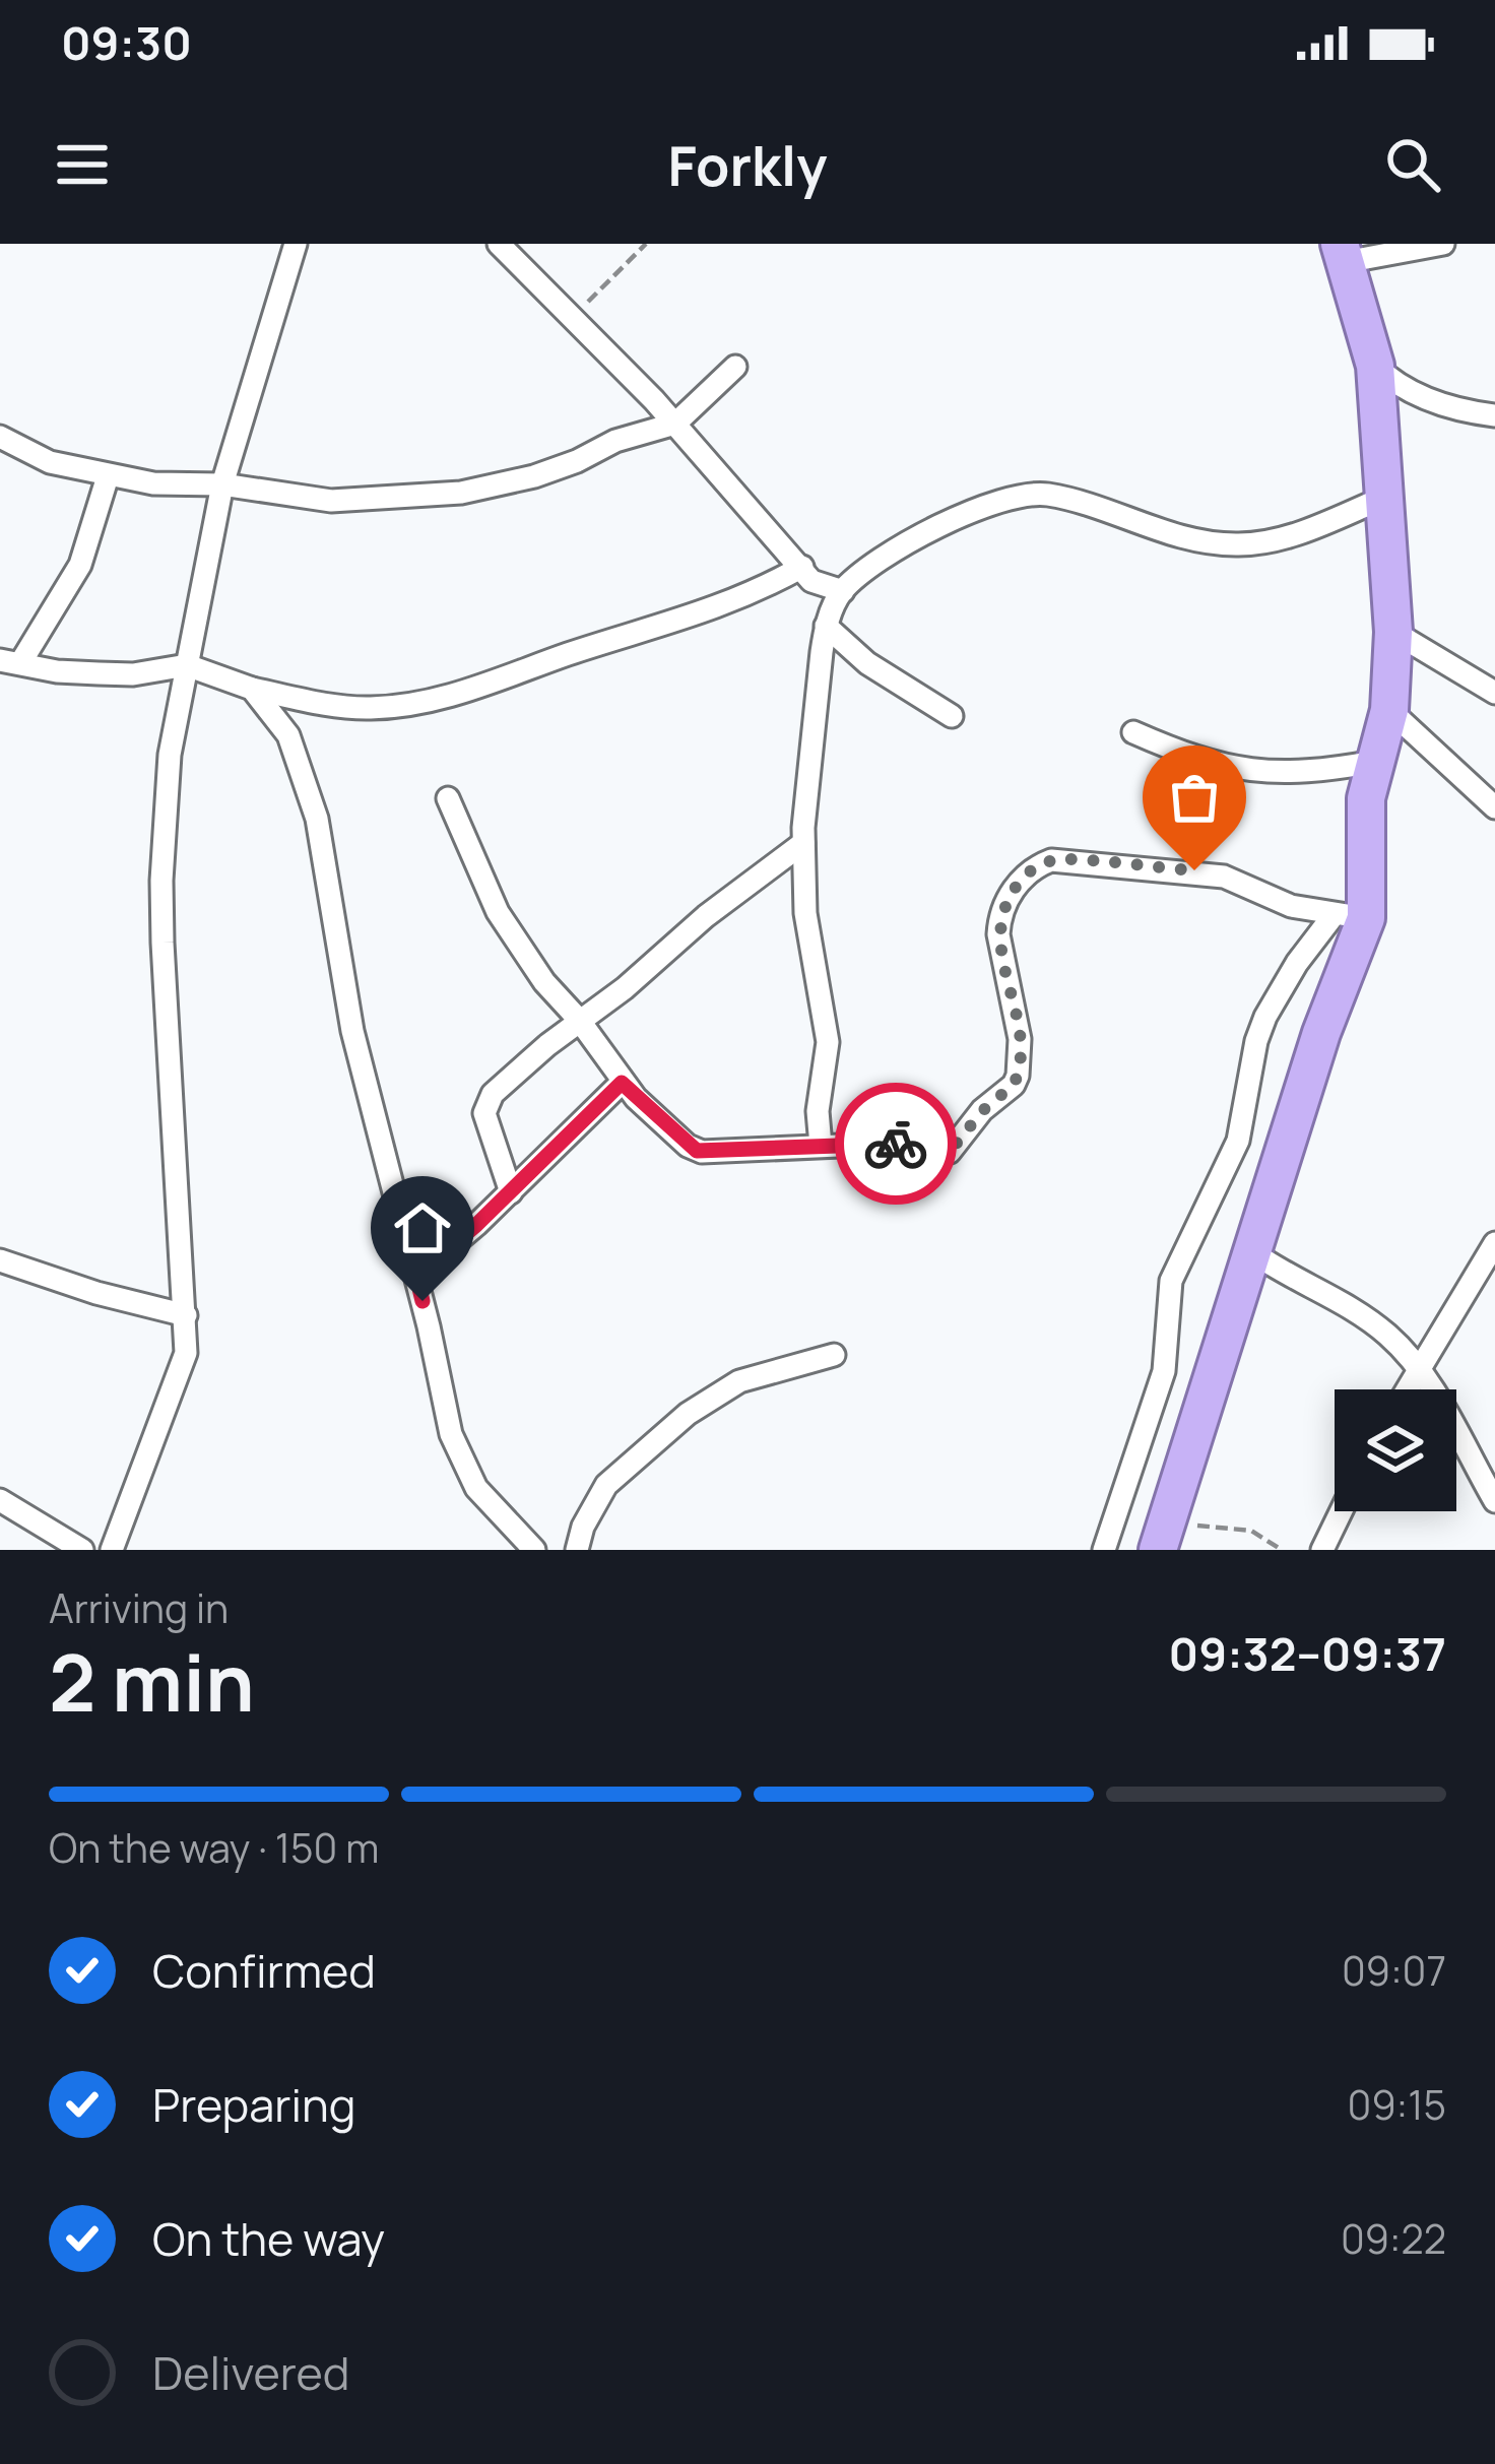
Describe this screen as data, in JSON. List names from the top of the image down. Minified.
{"page":{"status":"09:30","header":"Forkly","heading":["2 min","Arriving in","09:32–09:37"],"bar":"On the way · 150 m","list":[["Confirmed","09:07"],["Preparing","09:15"],["On the way","09:22"],"Delivered"]}}
